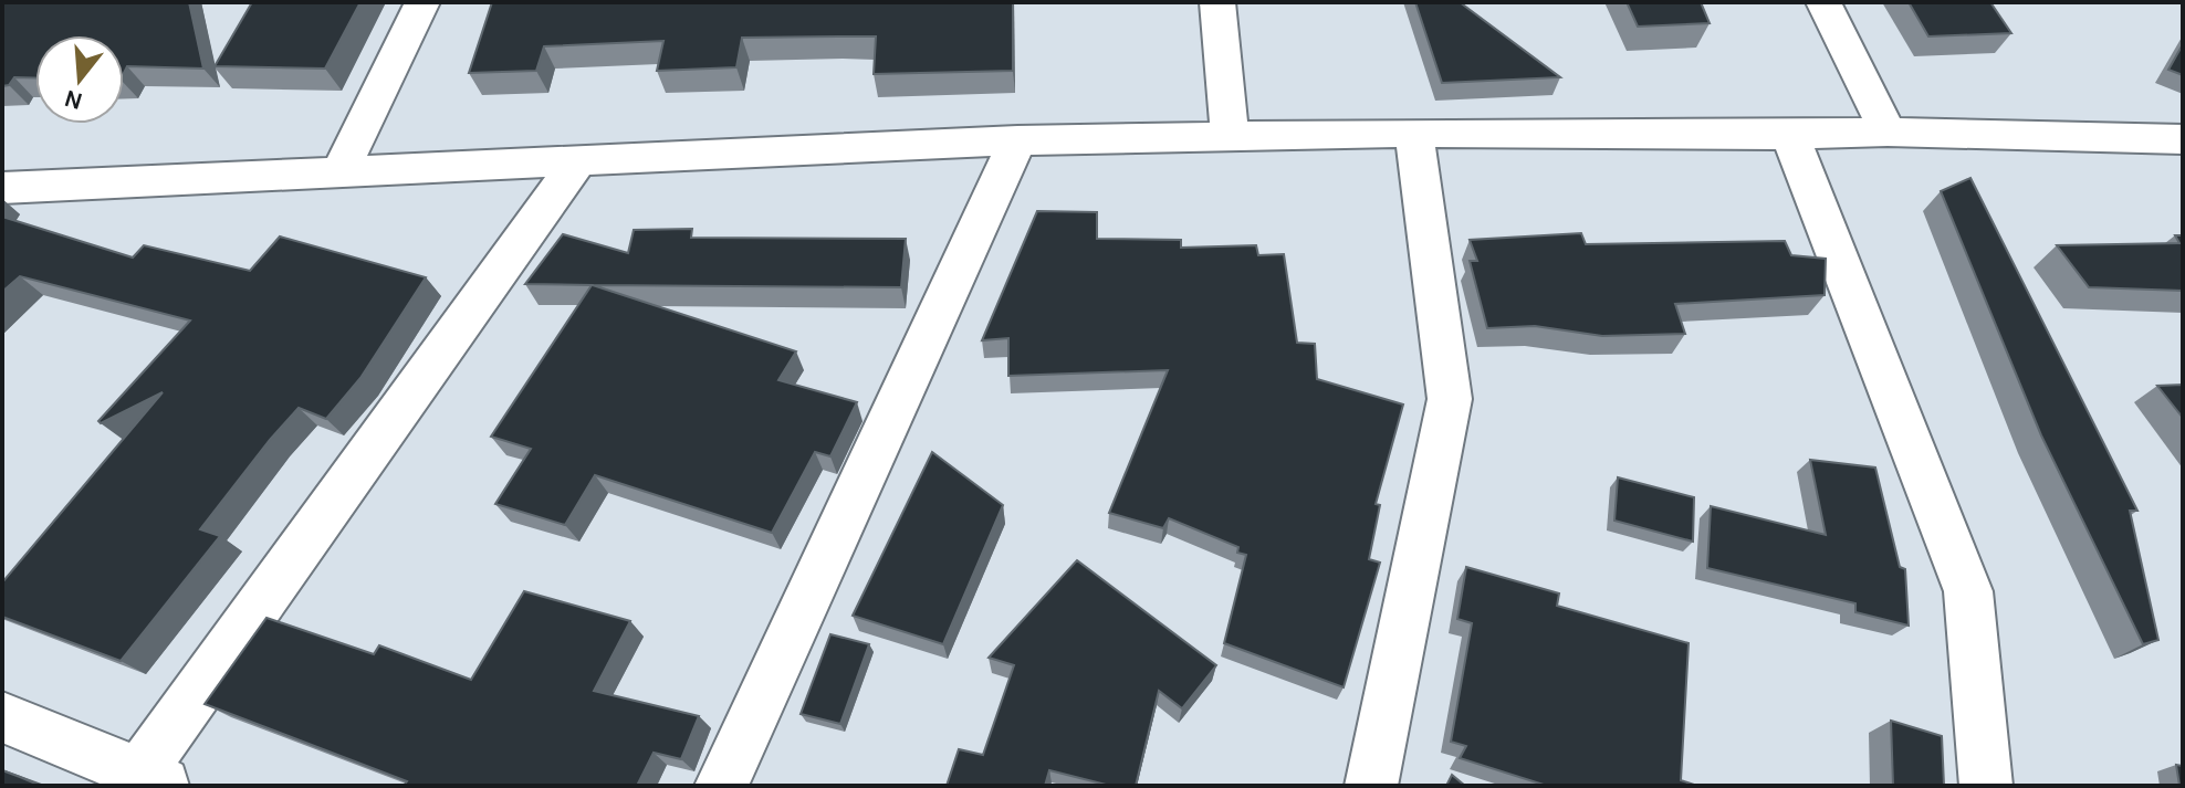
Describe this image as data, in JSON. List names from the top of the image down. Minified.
{"north":"bottom"}
